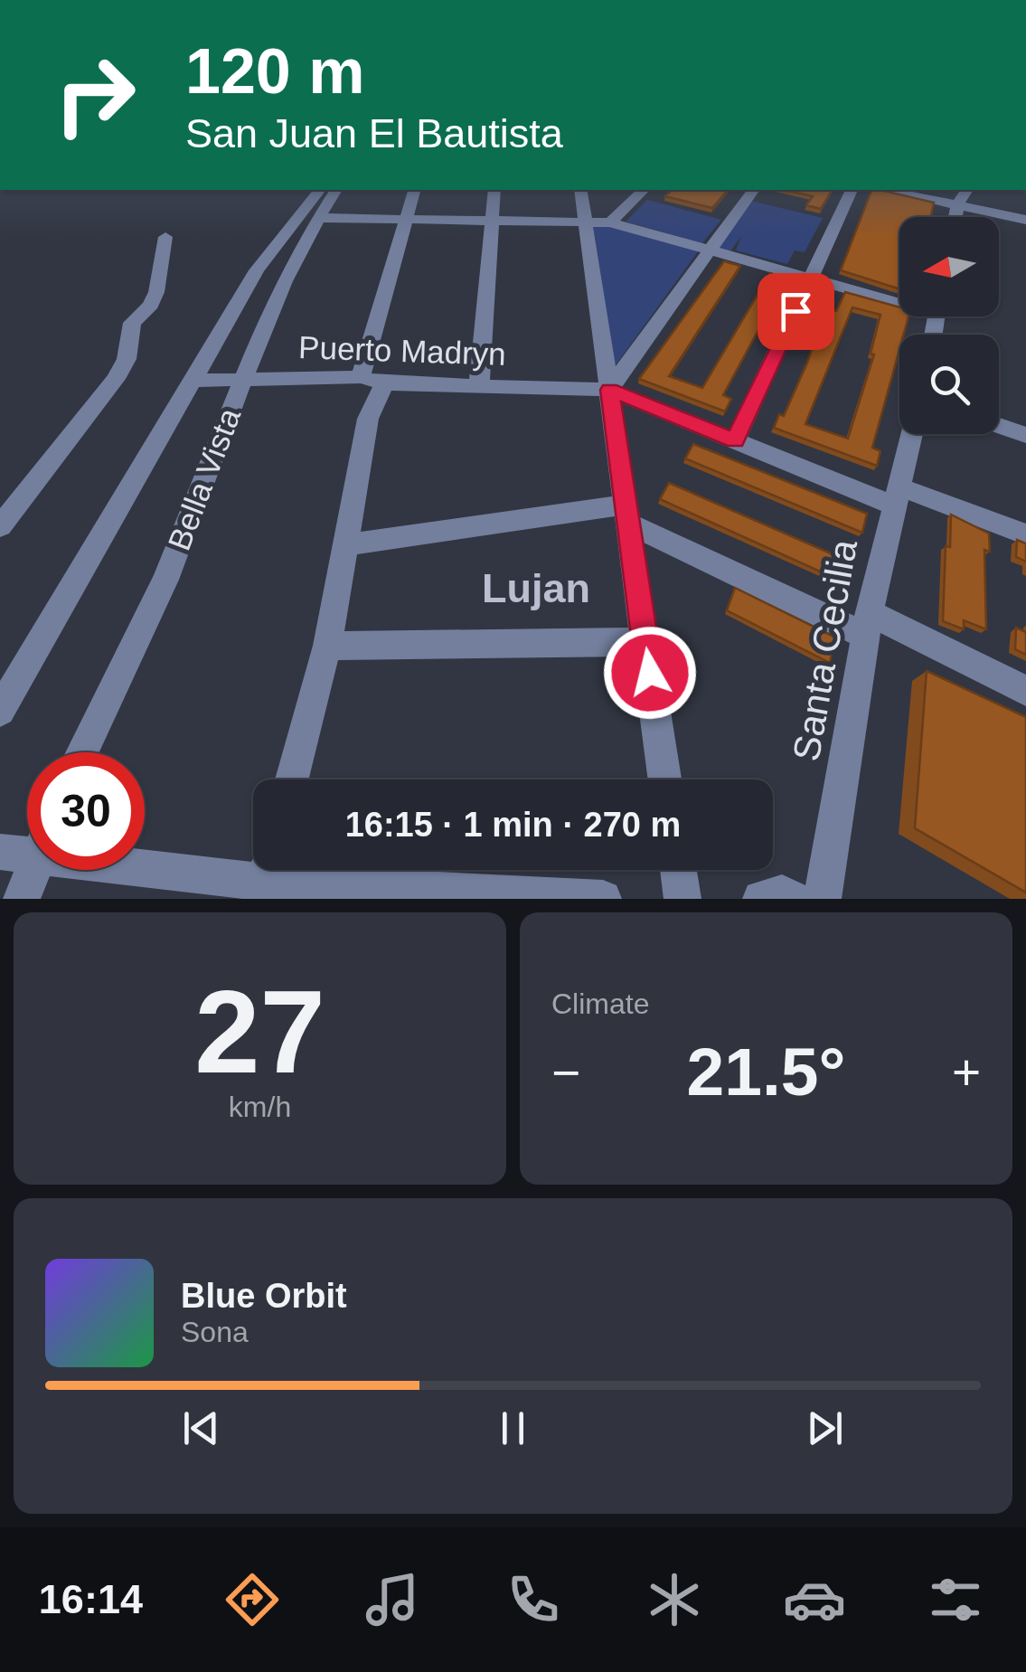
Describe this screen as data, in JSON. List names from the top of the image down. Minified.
{"streets":{"street":["Puerto Madryn","Bella Vista","Santa Cecilia"]},"crossings":[["Puerto Madryn","Bella Vista"],["Puerto Madryn","Santa Cecilia"]],"districts":["Lujan"],"north":"left","page":{"turn":["120 m","San Juan El Bautista"],"limit":"30","trip":"16:15 · 1 min · 270 m","tile":[["27","km/h"],"Climate"],"heat":["−","21.5°","+"],"song":["Blue Orbit","Sona"],"tabs":"16:14"}}
